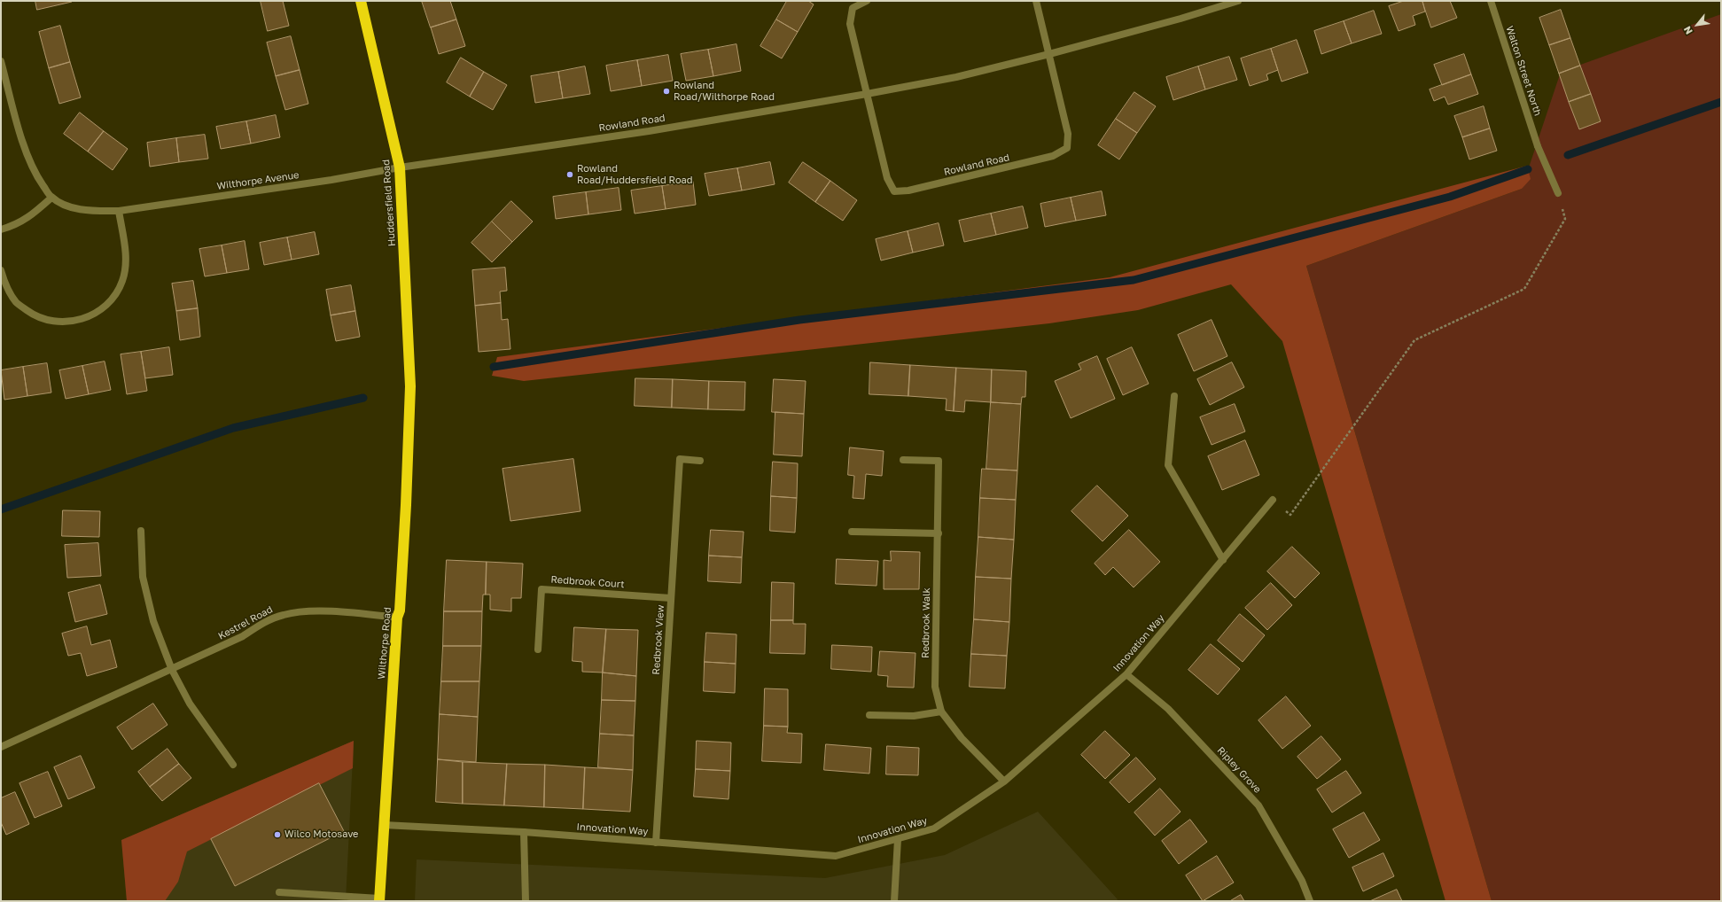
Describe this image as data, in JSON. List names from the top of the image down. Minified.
{"streets":{"highway":["Huddersfield Road","Wilthorpe Road"],"street":["Walton Street North","Rowland Road","Wilthorpe Avenue","Redbrook Court","Kestrel Road","Redbrook Walk","Redbrook View","Innovation Way","Ripley Grove"]},"crossings":[["Rowland Road","Wilthorpe Avenue"],["Rowland Road","Huddersfield Road"],["Wilthorpe Avenue","Huddersfield Road"],["Huddersfield Road","Wilthorpe Road"],["Redbrook Court","Redbrook View"],["Kestrel Road","Wilthorpe Road"],["Redbrook Walk","Innovation Way"],["Redbrook View","Innovation Way"],["Wilthorpe Road","Innovation Way"],["Innovation Way","Ripley Grove"]],"places":["Rowland Road/Wilthorpe Road","Rowland Road/Huddersfield Road","Wilco Motosave"],"north":"bottom left"}
